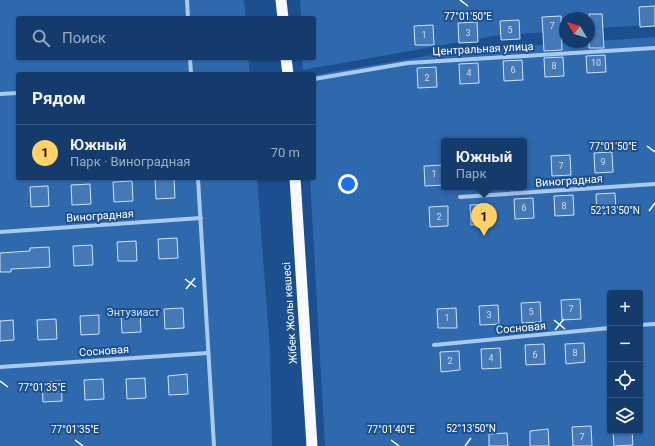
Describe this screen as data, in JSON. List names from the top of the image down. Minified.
{"streets":{"highway":["Жібек Жолы көшесі"],"street":["Центральная улица","Виноградная","Сосновая"]},"parks":["Энтузиаст"],"house_numbers":["7","5","3","1","10","8","6","4","2","9","7","1","8","6","2","7","5","3","1","8","6","4","2","7"],"north":"top left","page":{"search":"Поиск","heading":"Рядом","list":[{"mark":"1","name":"Южный","note":"Парк · Виноградная","value":"70 m"}],"popup":["Южный","Парк"],"pins":"1","map_buttons":["+","−"]},"coordinates":["77°01'50\"E","52°13'50\"N","77°01'35\"E","77°01'40\"E"]}
